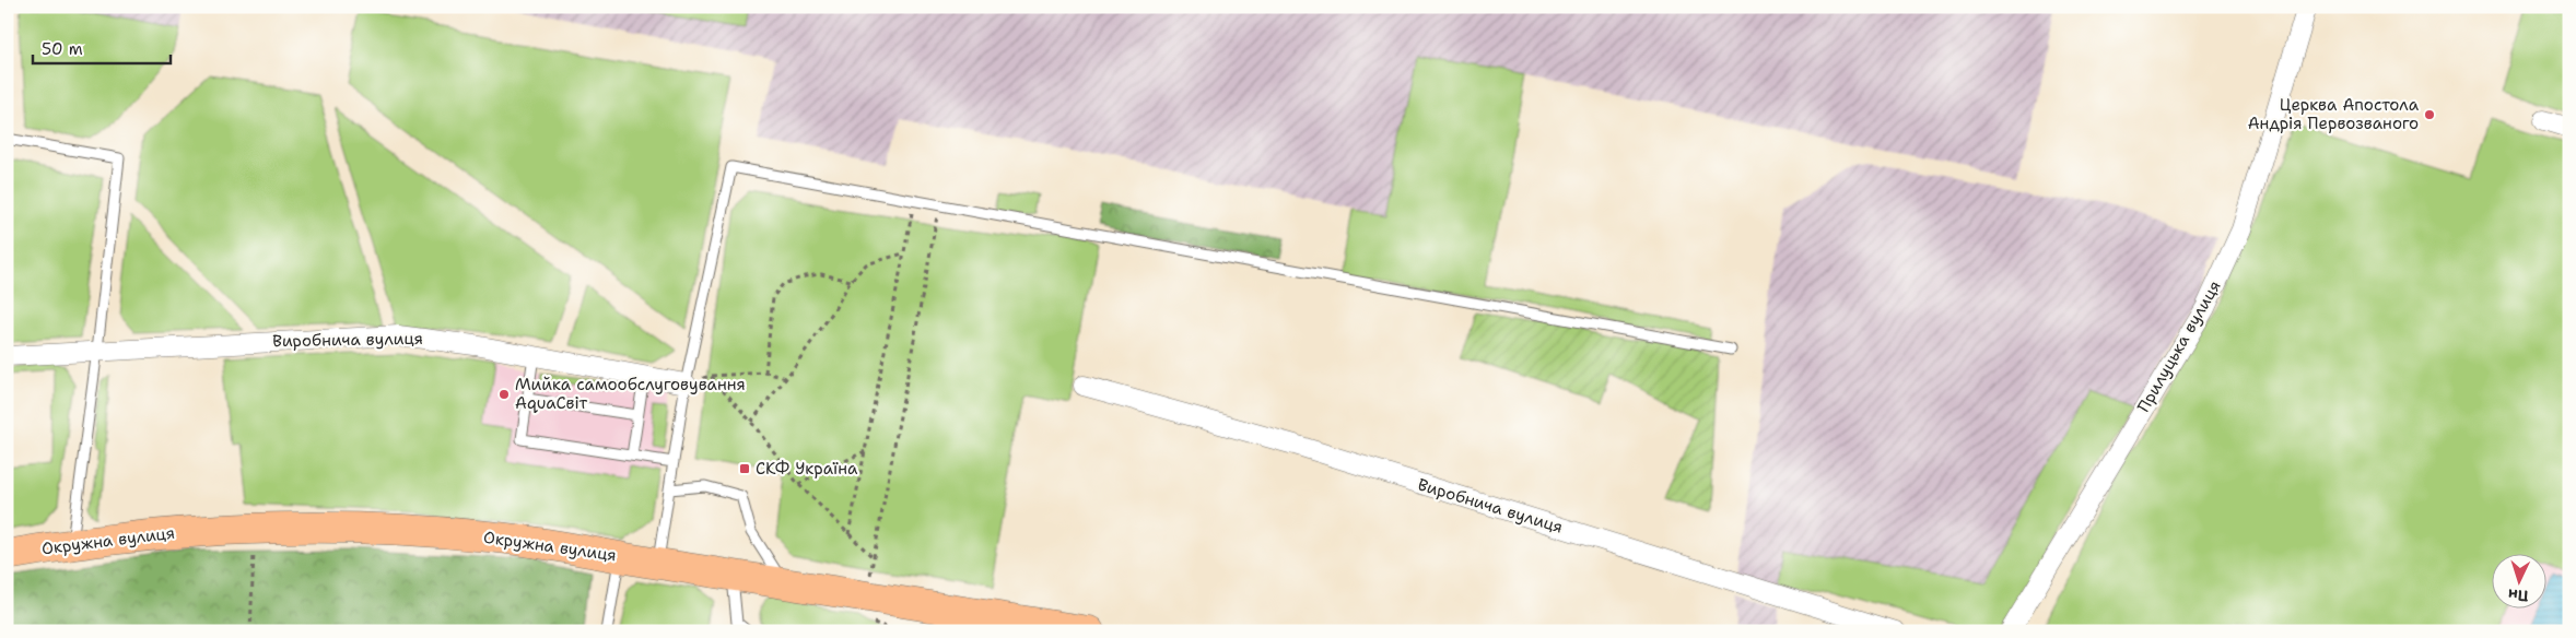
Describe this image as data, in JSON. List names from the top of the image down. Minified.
{"streets":{"main road":["Окружна вулиця"],"street":["Виробнича вулиця","Прилуцька вулиця"]},"places":{"other":["Церква Апостола Андрія Первозваного","Мийка самообслуговування AquaСвіт"],"transit":["СКФ Україна"]},"scale_bar":"50 m","north":"bottom"}
